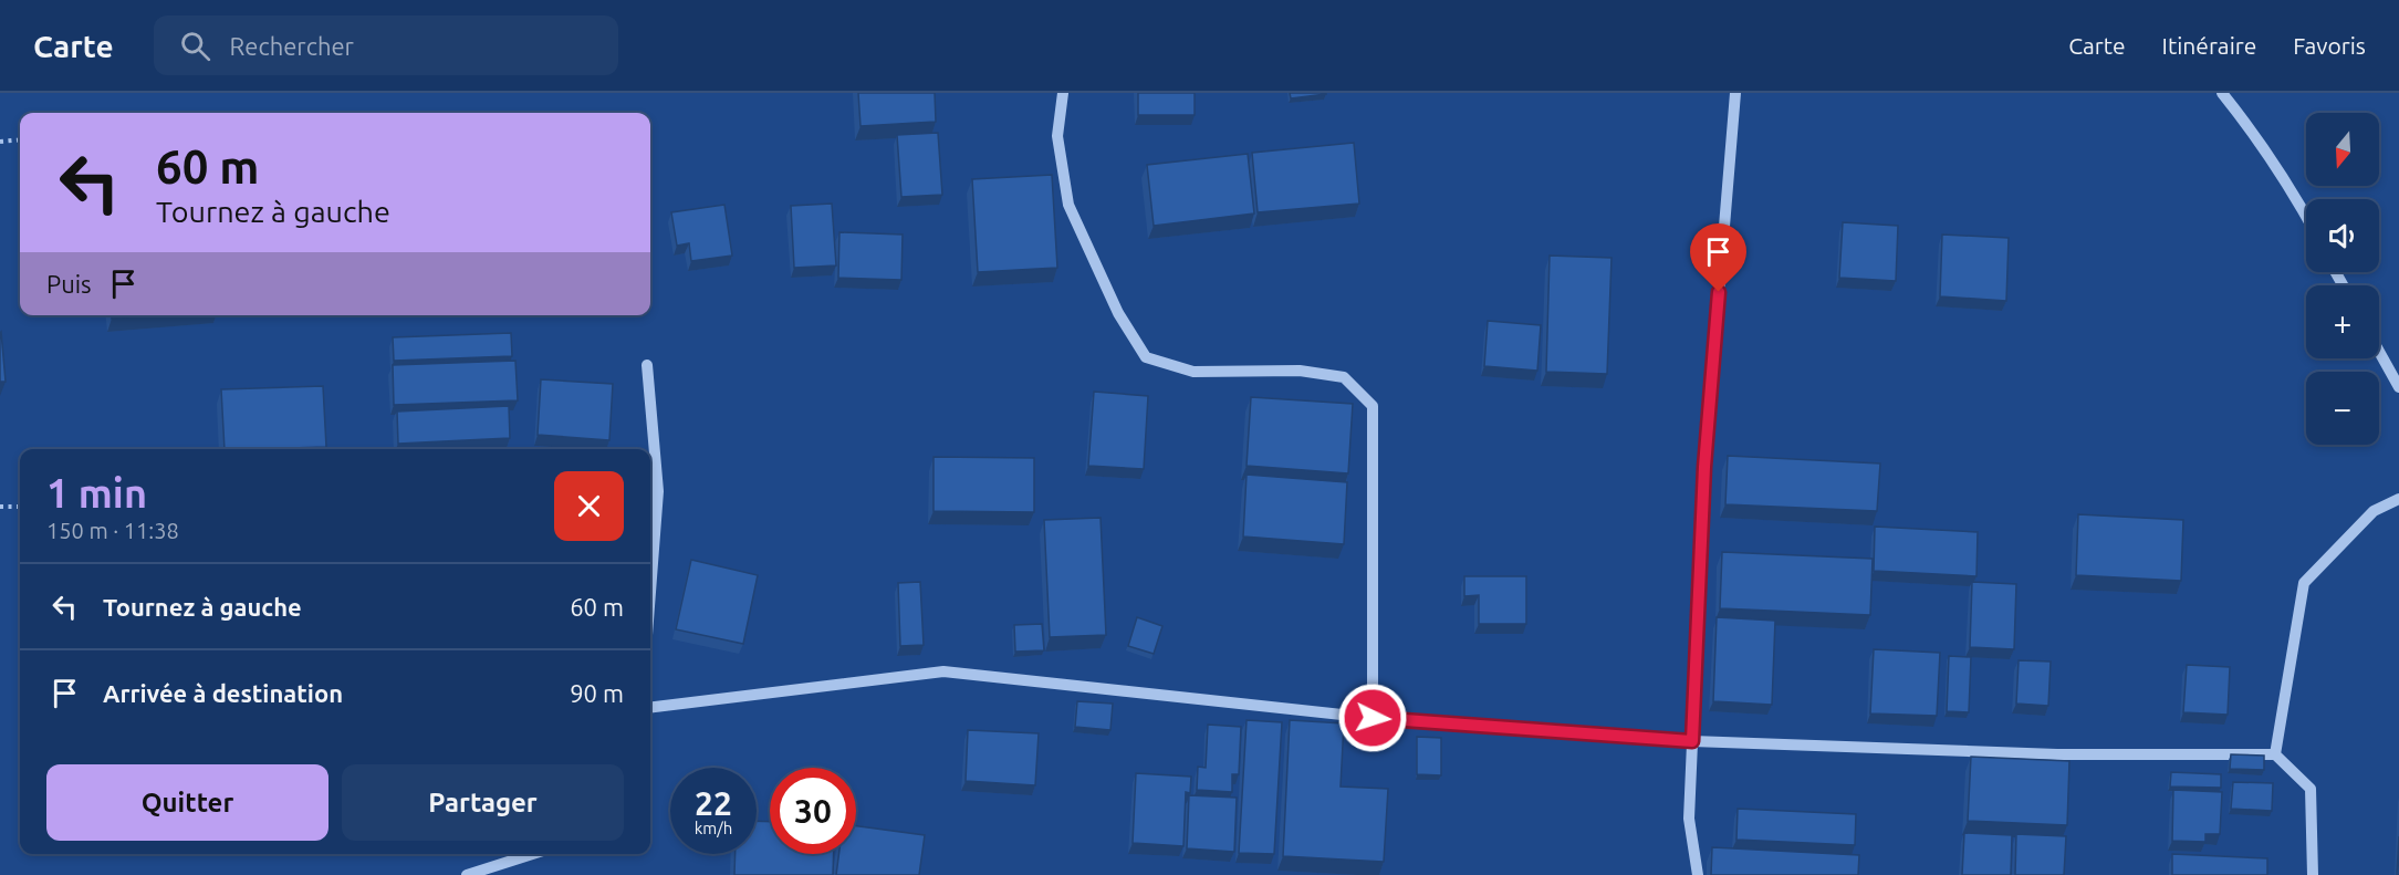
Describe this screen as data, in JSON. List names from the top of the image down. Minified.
{"north":"bottom","page":{"header":"Carte","search":"Rechercher","nav":["Carte","Itinéraire","Favoris"],"map_buttons":["+","−"],"turn":["60 m","Tournez à gauche"],"then":"Puis","heading":["1 min","150 m · 11:38"],"list":[{"name":"Tournez à gauche","value":"60 m"},{"name":"Arrivée à destination","value":"90 m"}],"buttons":["Quitter","Partager"],"speed":"22 km/h","limit":"30"}}
